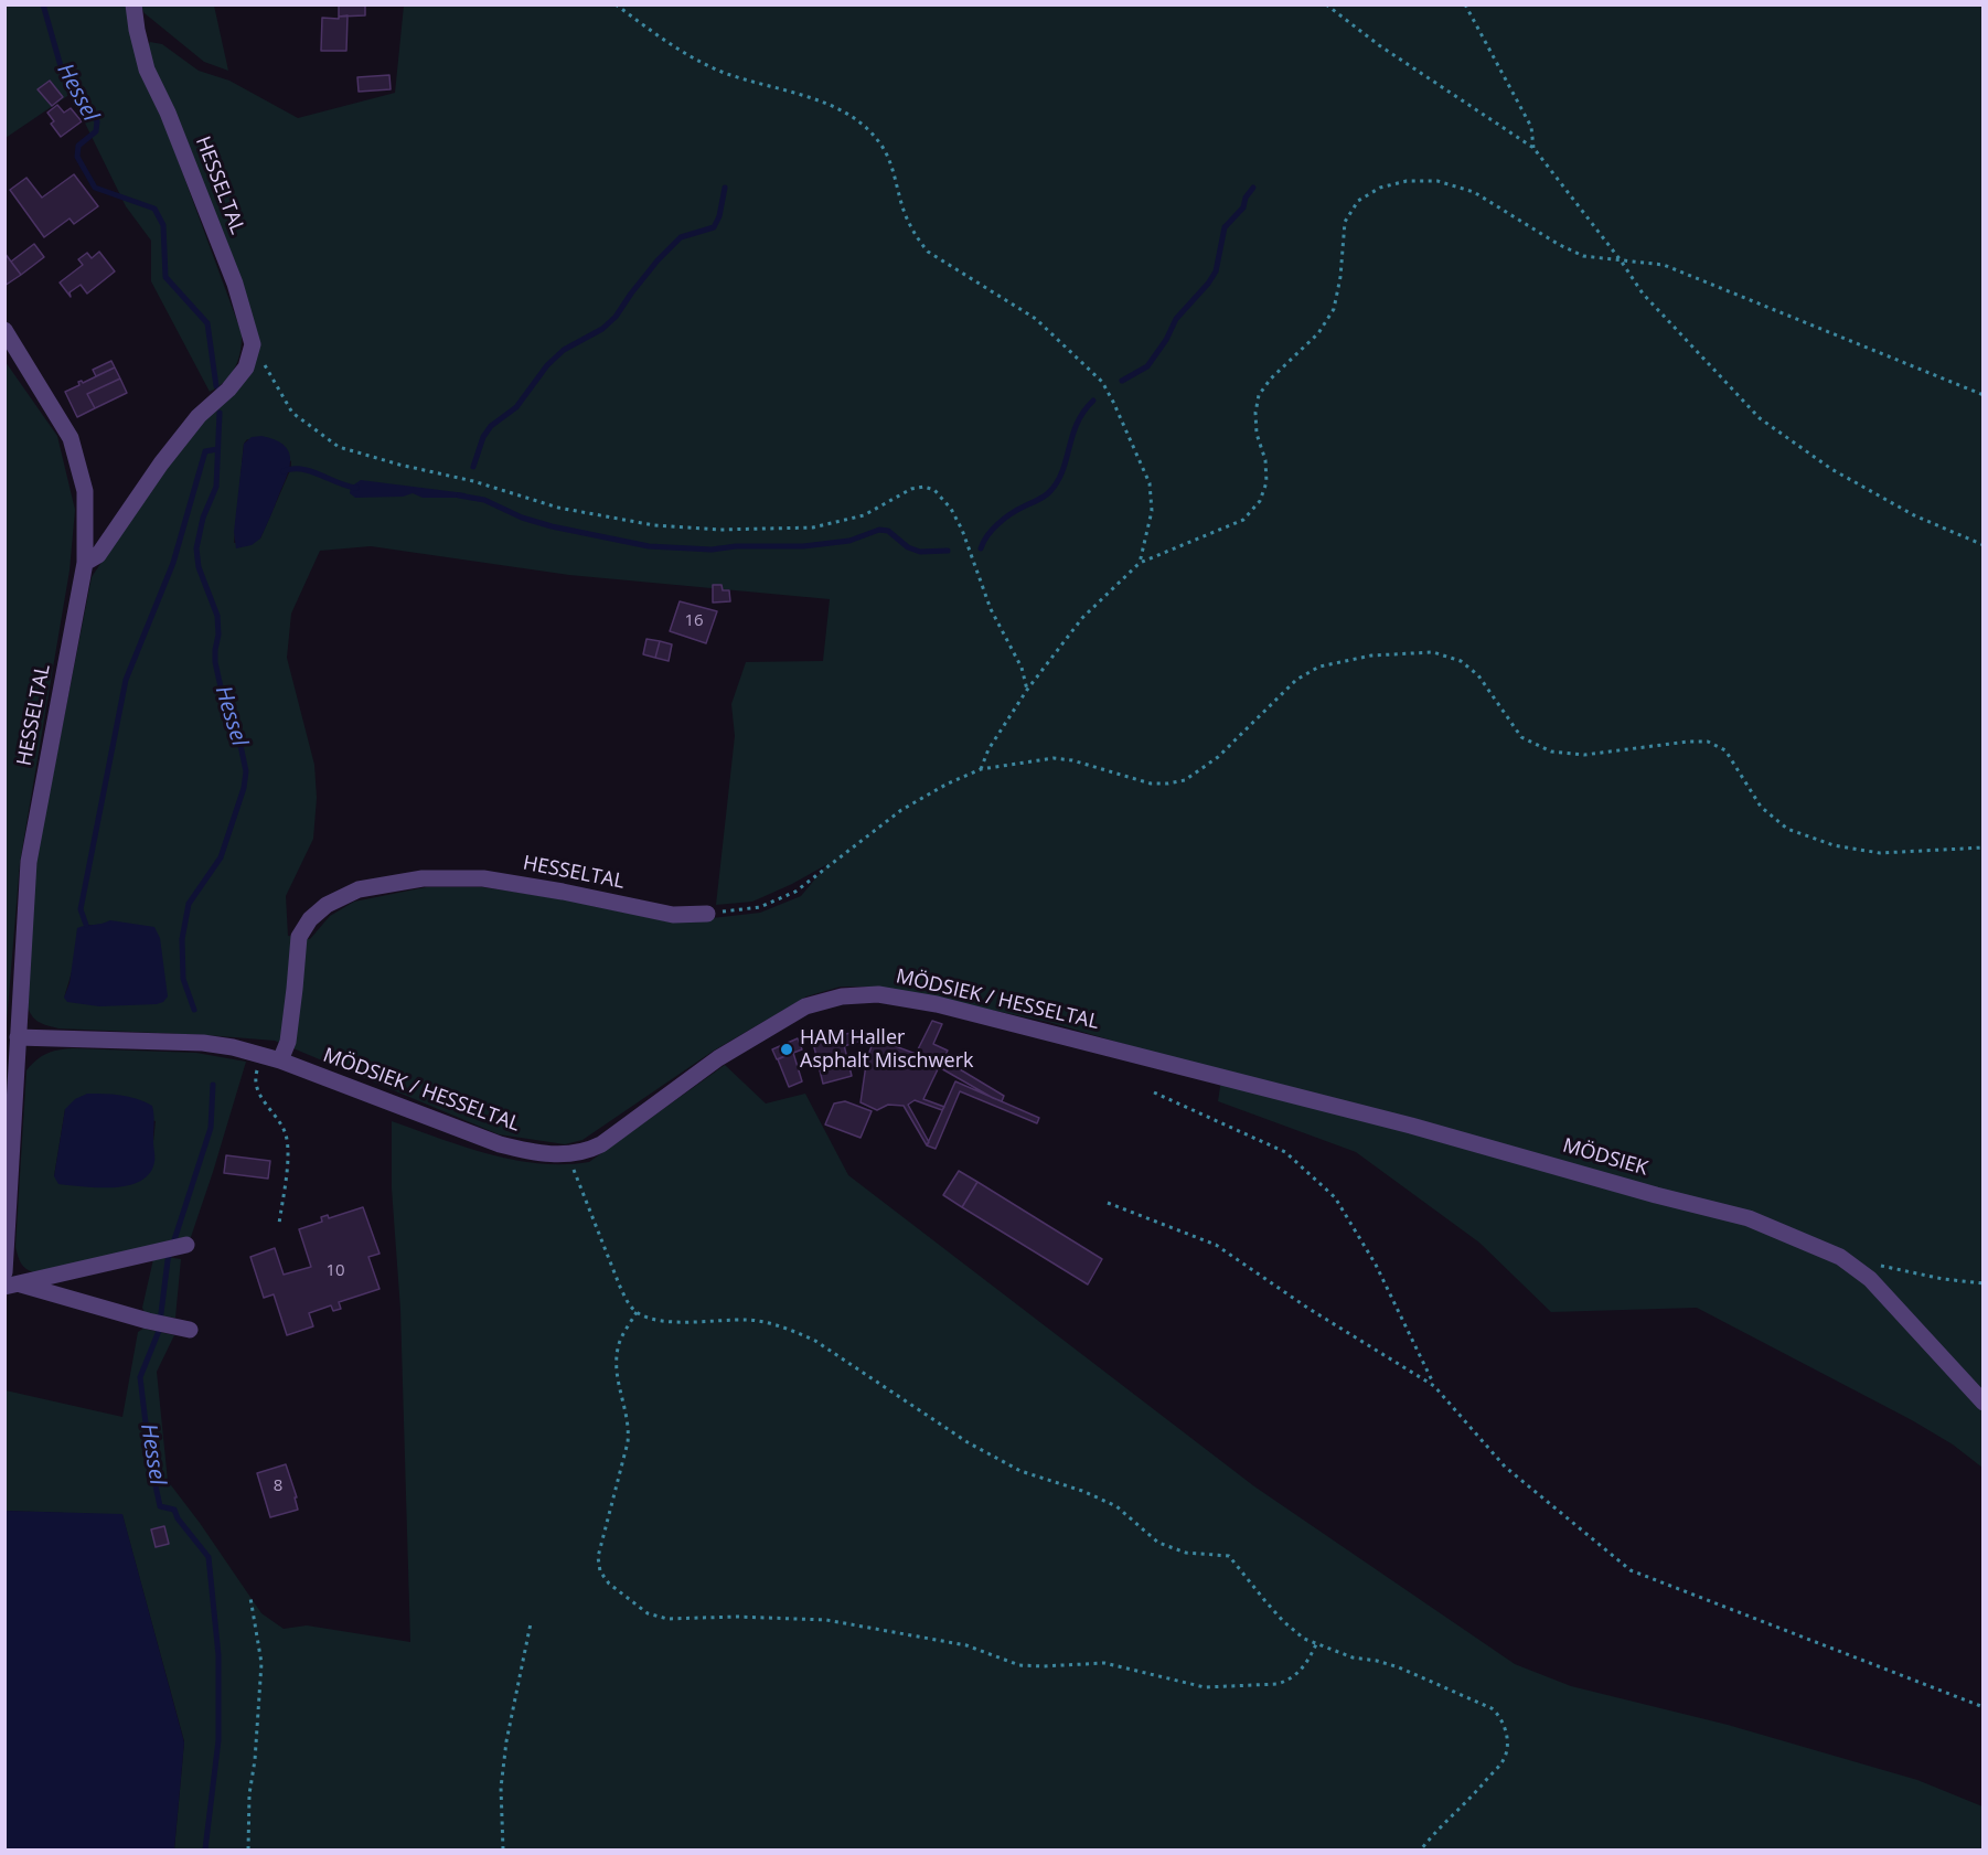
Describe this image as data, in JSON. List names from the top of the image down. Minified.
{"streets":{"street":["HESSELTAL","MÖDSIEK / HESSELTAL","MÖDSIEK"]},"crossings":[["HESSELTAL","MÖDSIEK / HESSELTAL"],["MÖDSIEK / HESSELTAL","MÖDSIEK"]],"water":["Hessel"],"places":["HAM Haller Asphalt Mischwerk"],"house_numbers":["16","10","8"]}
